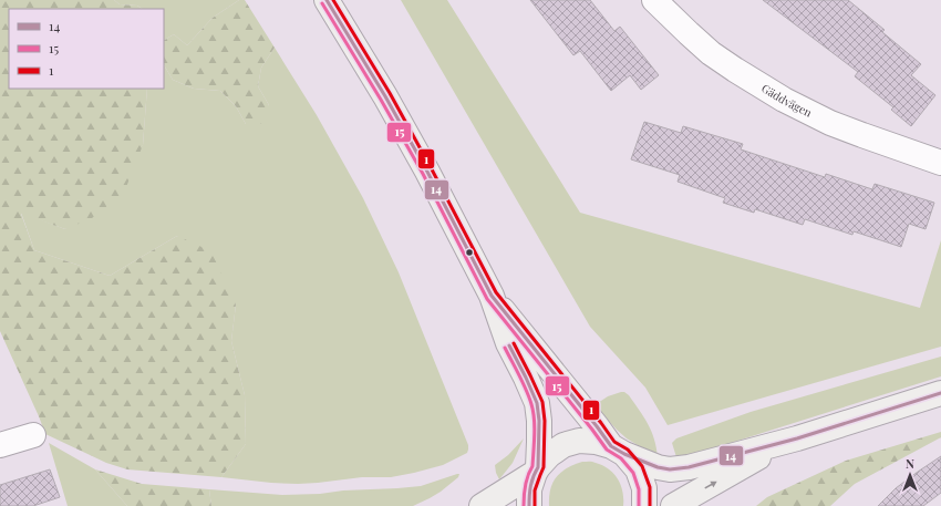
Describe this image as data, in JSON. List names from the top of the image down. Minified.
{"streets":{"street":["Gäddvägen"]},"lines":["transit line 14","transit line 1","transit line 15"],"legend":["14","15","1"],"north":"top"}
